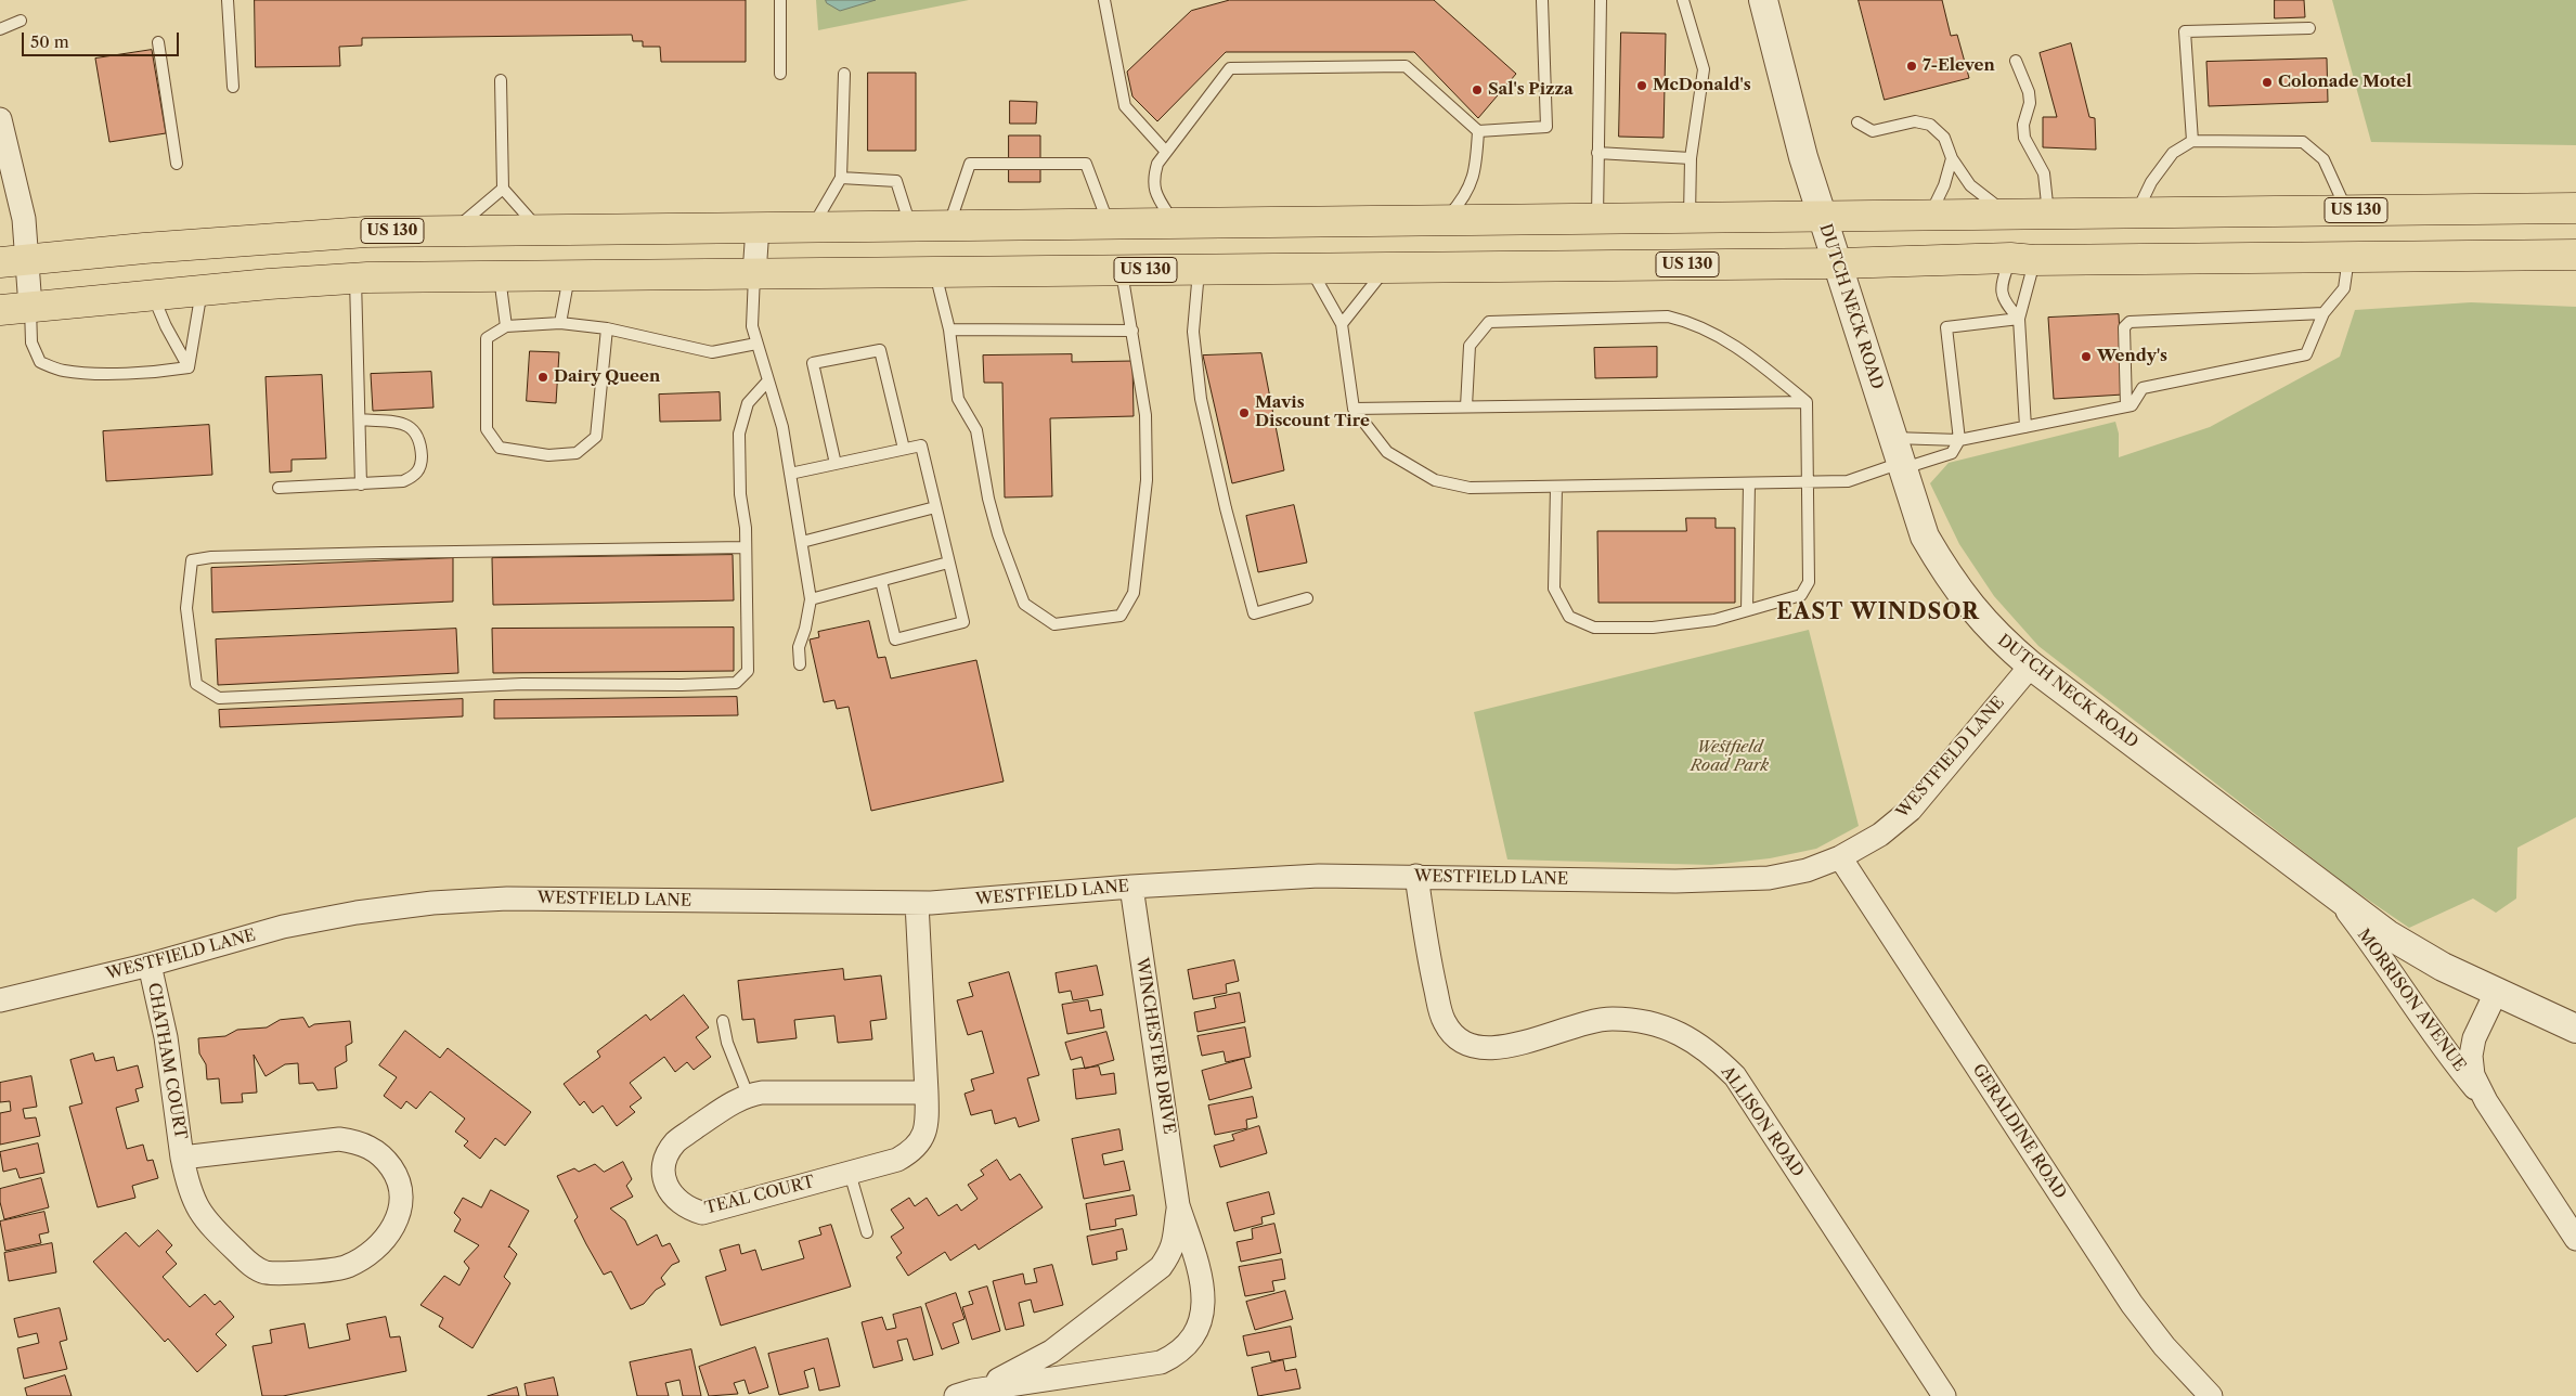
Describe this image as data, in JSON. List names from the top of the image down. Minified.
{"streets":{"highway":["US 130"],"street":["DUTCH NECK ROAD","WESTFIELD LANE","MORRISON AVENUE","WINCHESTER DRIVE","CHATHAM COURT","ALLISON ROAD","GERALDINE ROAD","TEAL COURT"]},"crossings":[["US 130","DUTCH NECK ROAD"],["DUTCH NECK ROAD","WESTFIELD LANE"],["DUTCH NECK ROAD","MORRISON AVENUE"],["WESTFIELD LANE","WINCHESTER DRIVE"],["WESTFIELD LANE","CHATHAM COURT"],["WESTFIELD LANE","ALLISON ROAD"],["WESTFIELD LANE","GERALDINE ROAD"],["WESTFIELD LANE","TEAL COURT"]],"districts":["EAST WINDSOR"],"parks":["Westfield Road Park"],"places":["7-Eleven","Colonade Motel","McDonald's","Sal's Pizza","Wendy's","Dairy Queen","Mavis Discount Tire"],"scale_bar":"50 m"}
